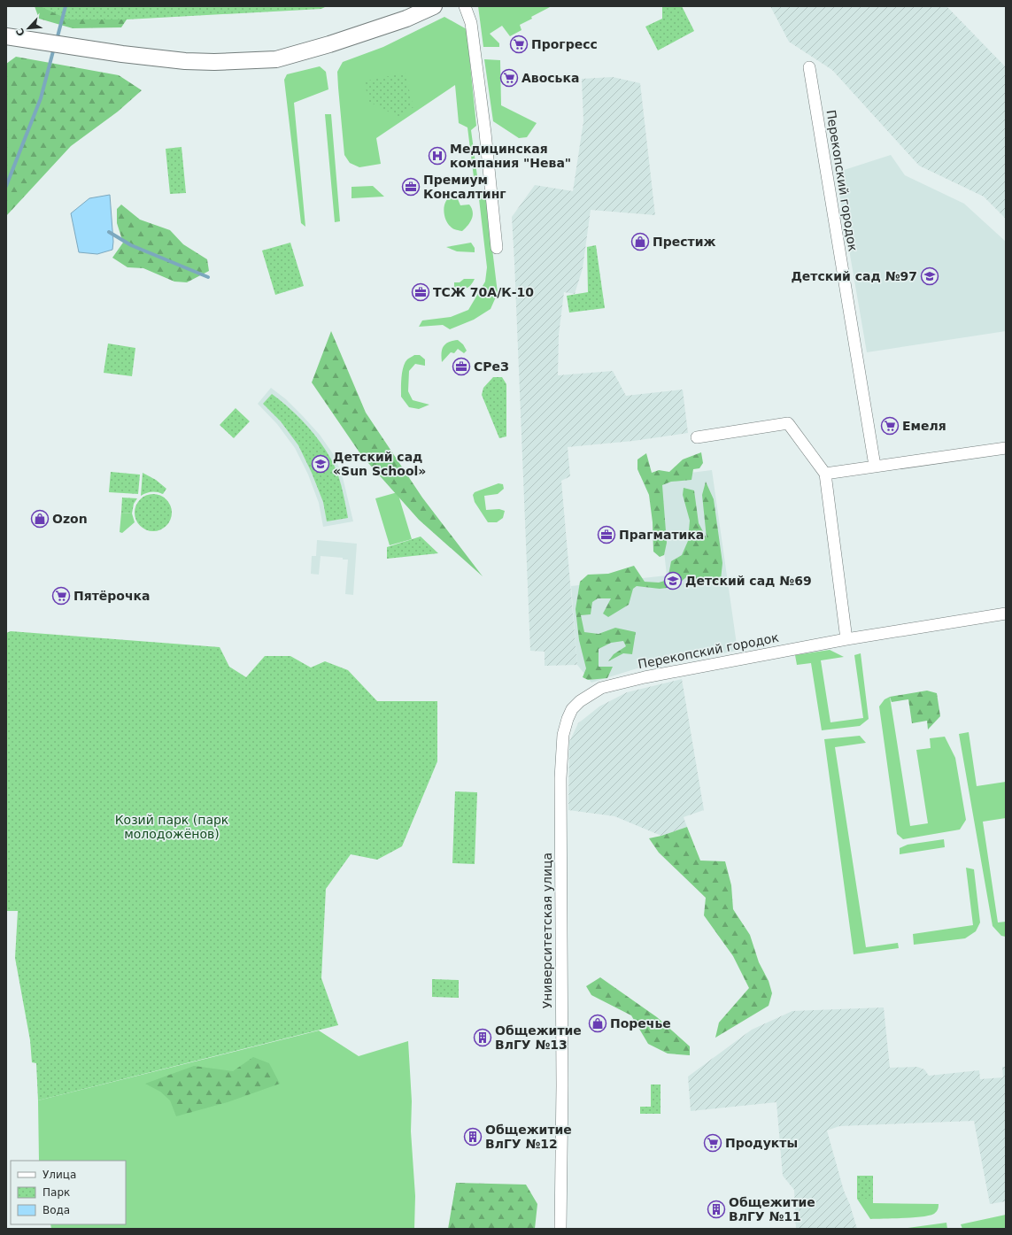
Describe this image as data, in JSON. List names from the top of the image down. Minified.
{"streets":{"street":["Перекопский городок","Университетская улица"]},"crossings":[["Перекопский городок","Университетская улица"]],"parks":["Козий парк (парк молодожёнов)"],"places":{"supermarket":["Прогресс","Авоська","Емеля","Пятёрочка","Продукты"],"hospital":["Медицинская компания \"Нева\""],"office":["Премиум Консалтинг","ТСЖ 70А/К-10","СРеЗ","Прагматика"],"shop":["Престиж","Ozon","Поречье"],"school or university":["Детский сад №97","Детский сад «Sun School»","Детский сад №69"],"building":["Общежитие ВлГУ №13","Общежитие ВлГУ №12","Общежитие ВлГУ №11"]},"legend":["Улица","Парк","Вода"],"north":"bottom left"}
